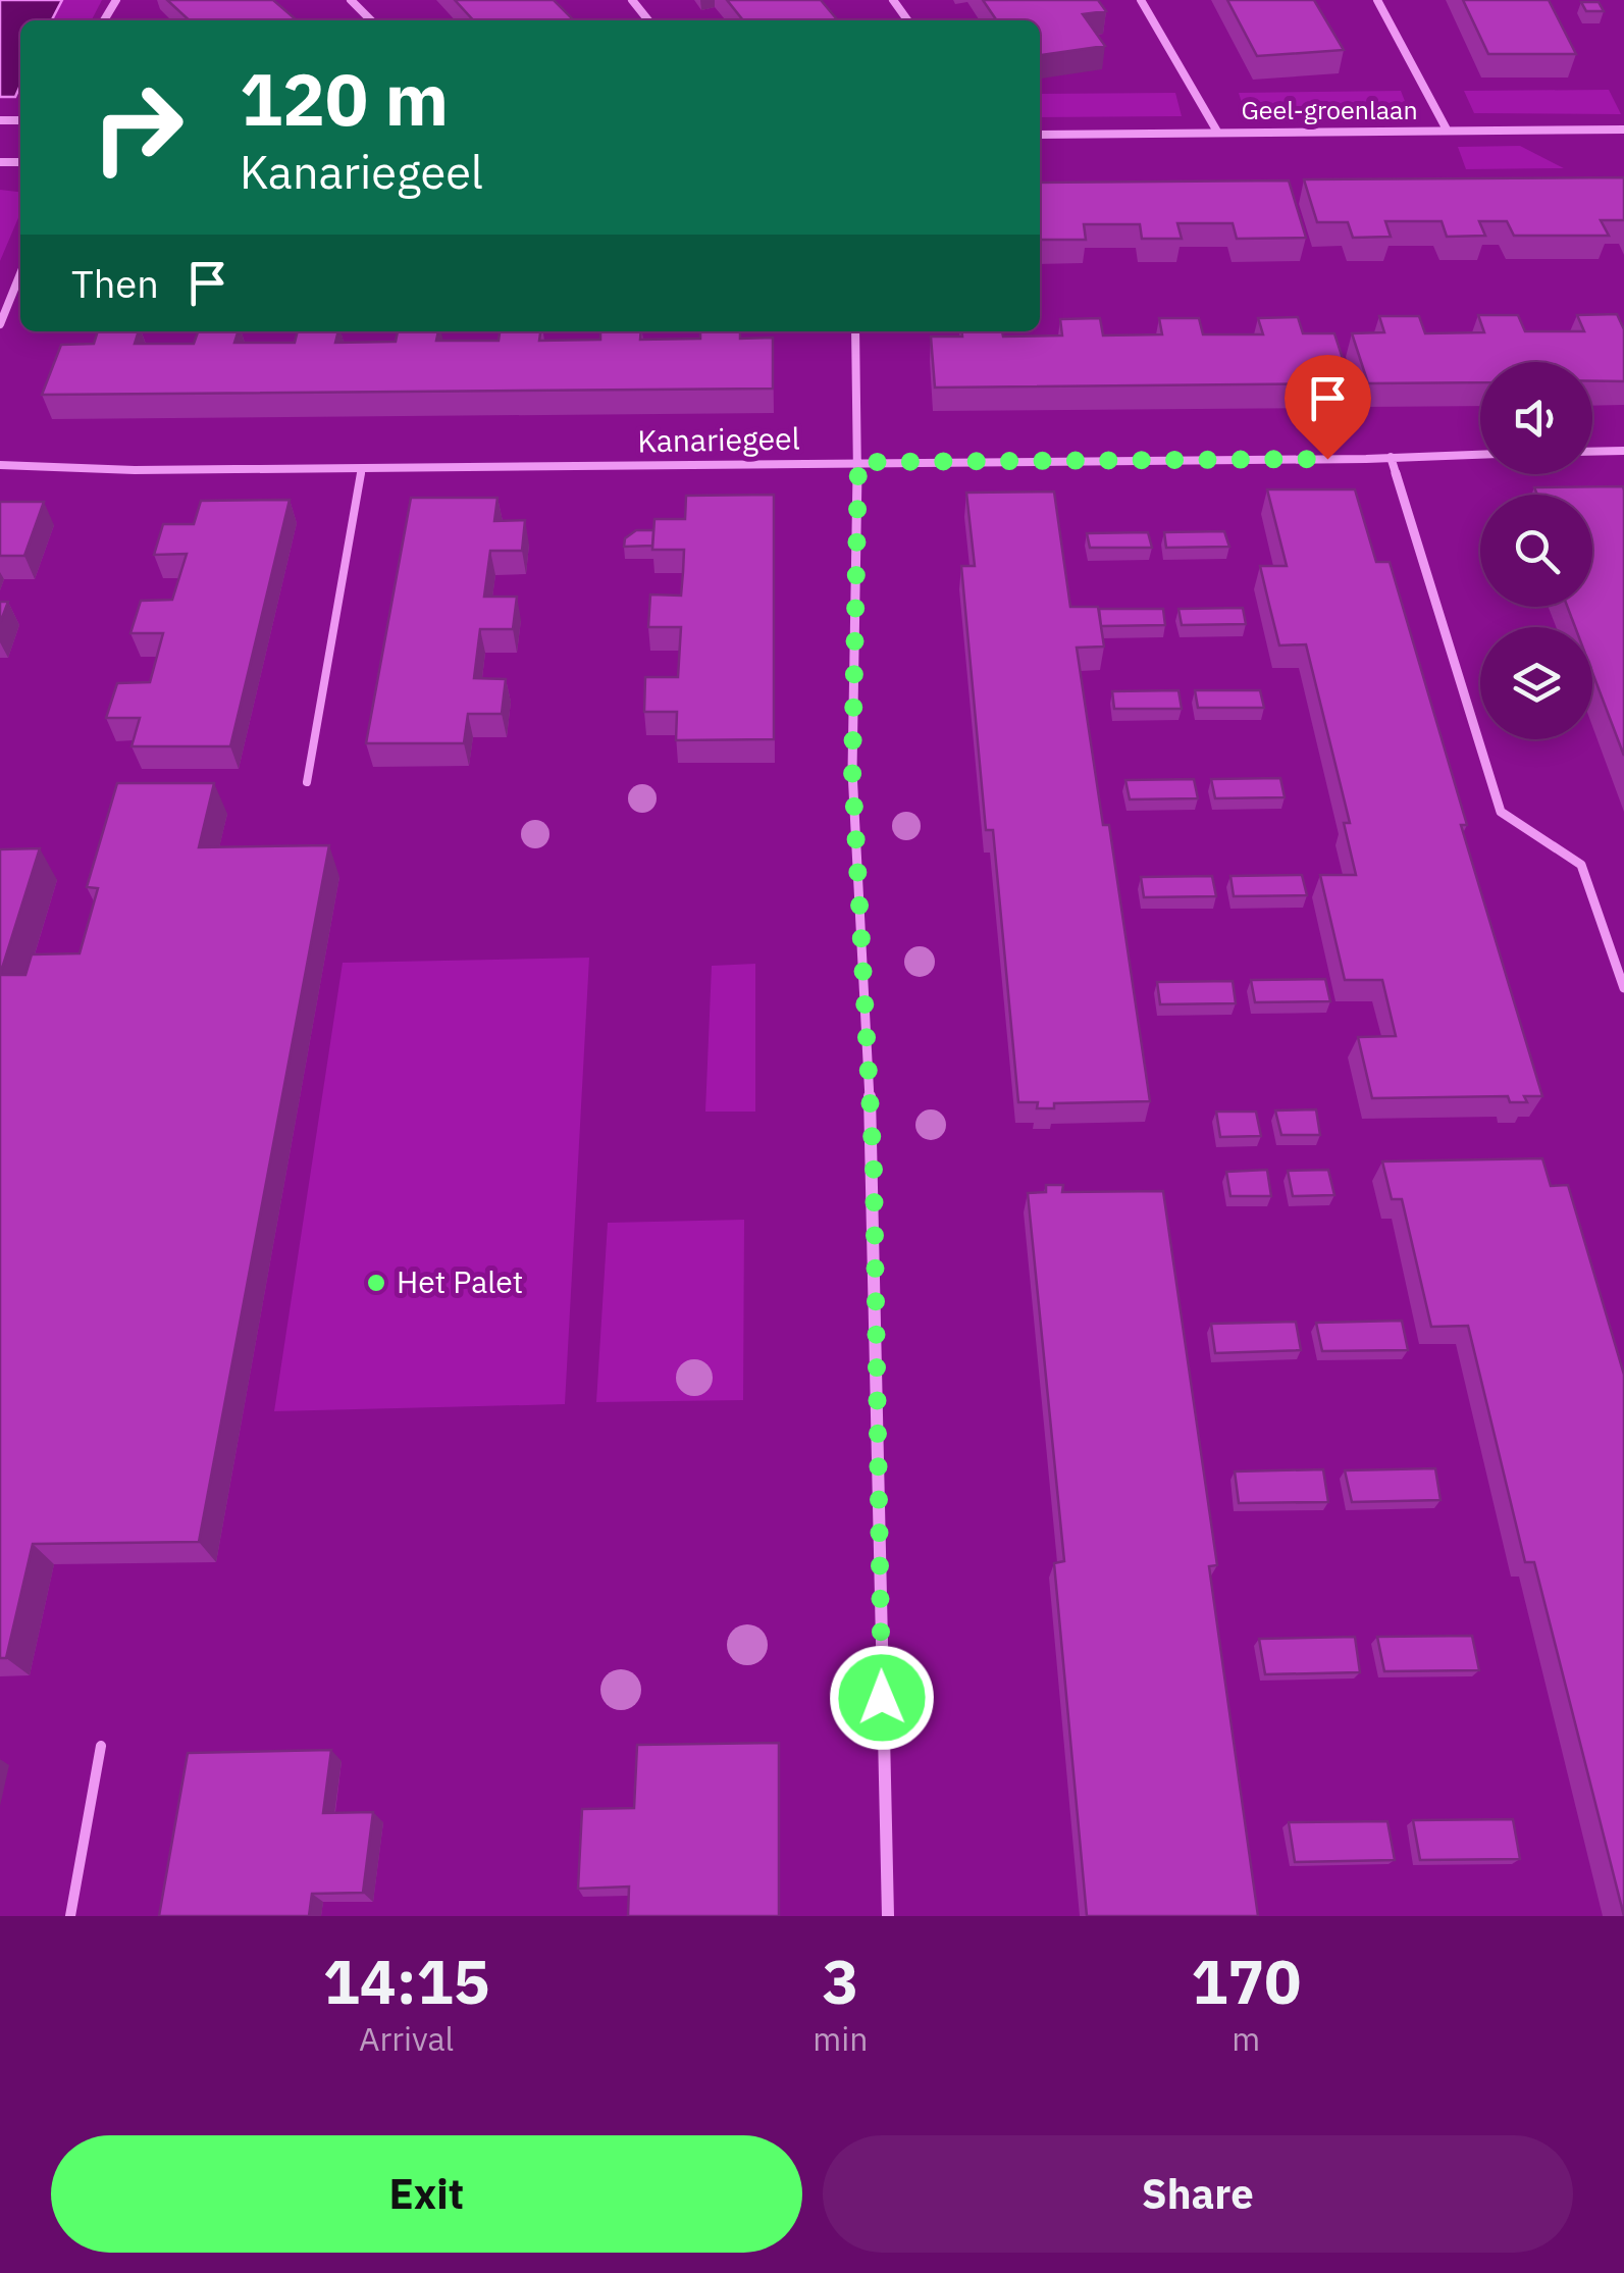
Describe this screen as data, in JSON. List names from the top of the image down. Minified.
{"streets":{"street":["Geel-groenlaan","Kanariegeel"]},"places":["Het Palet"],"page":{"turn":["120 m","Kanariegeel"],"then":"Then","eta":["14:15","Arrival","3","min","170","m"],"buttons":["Exit","Share"]}}
